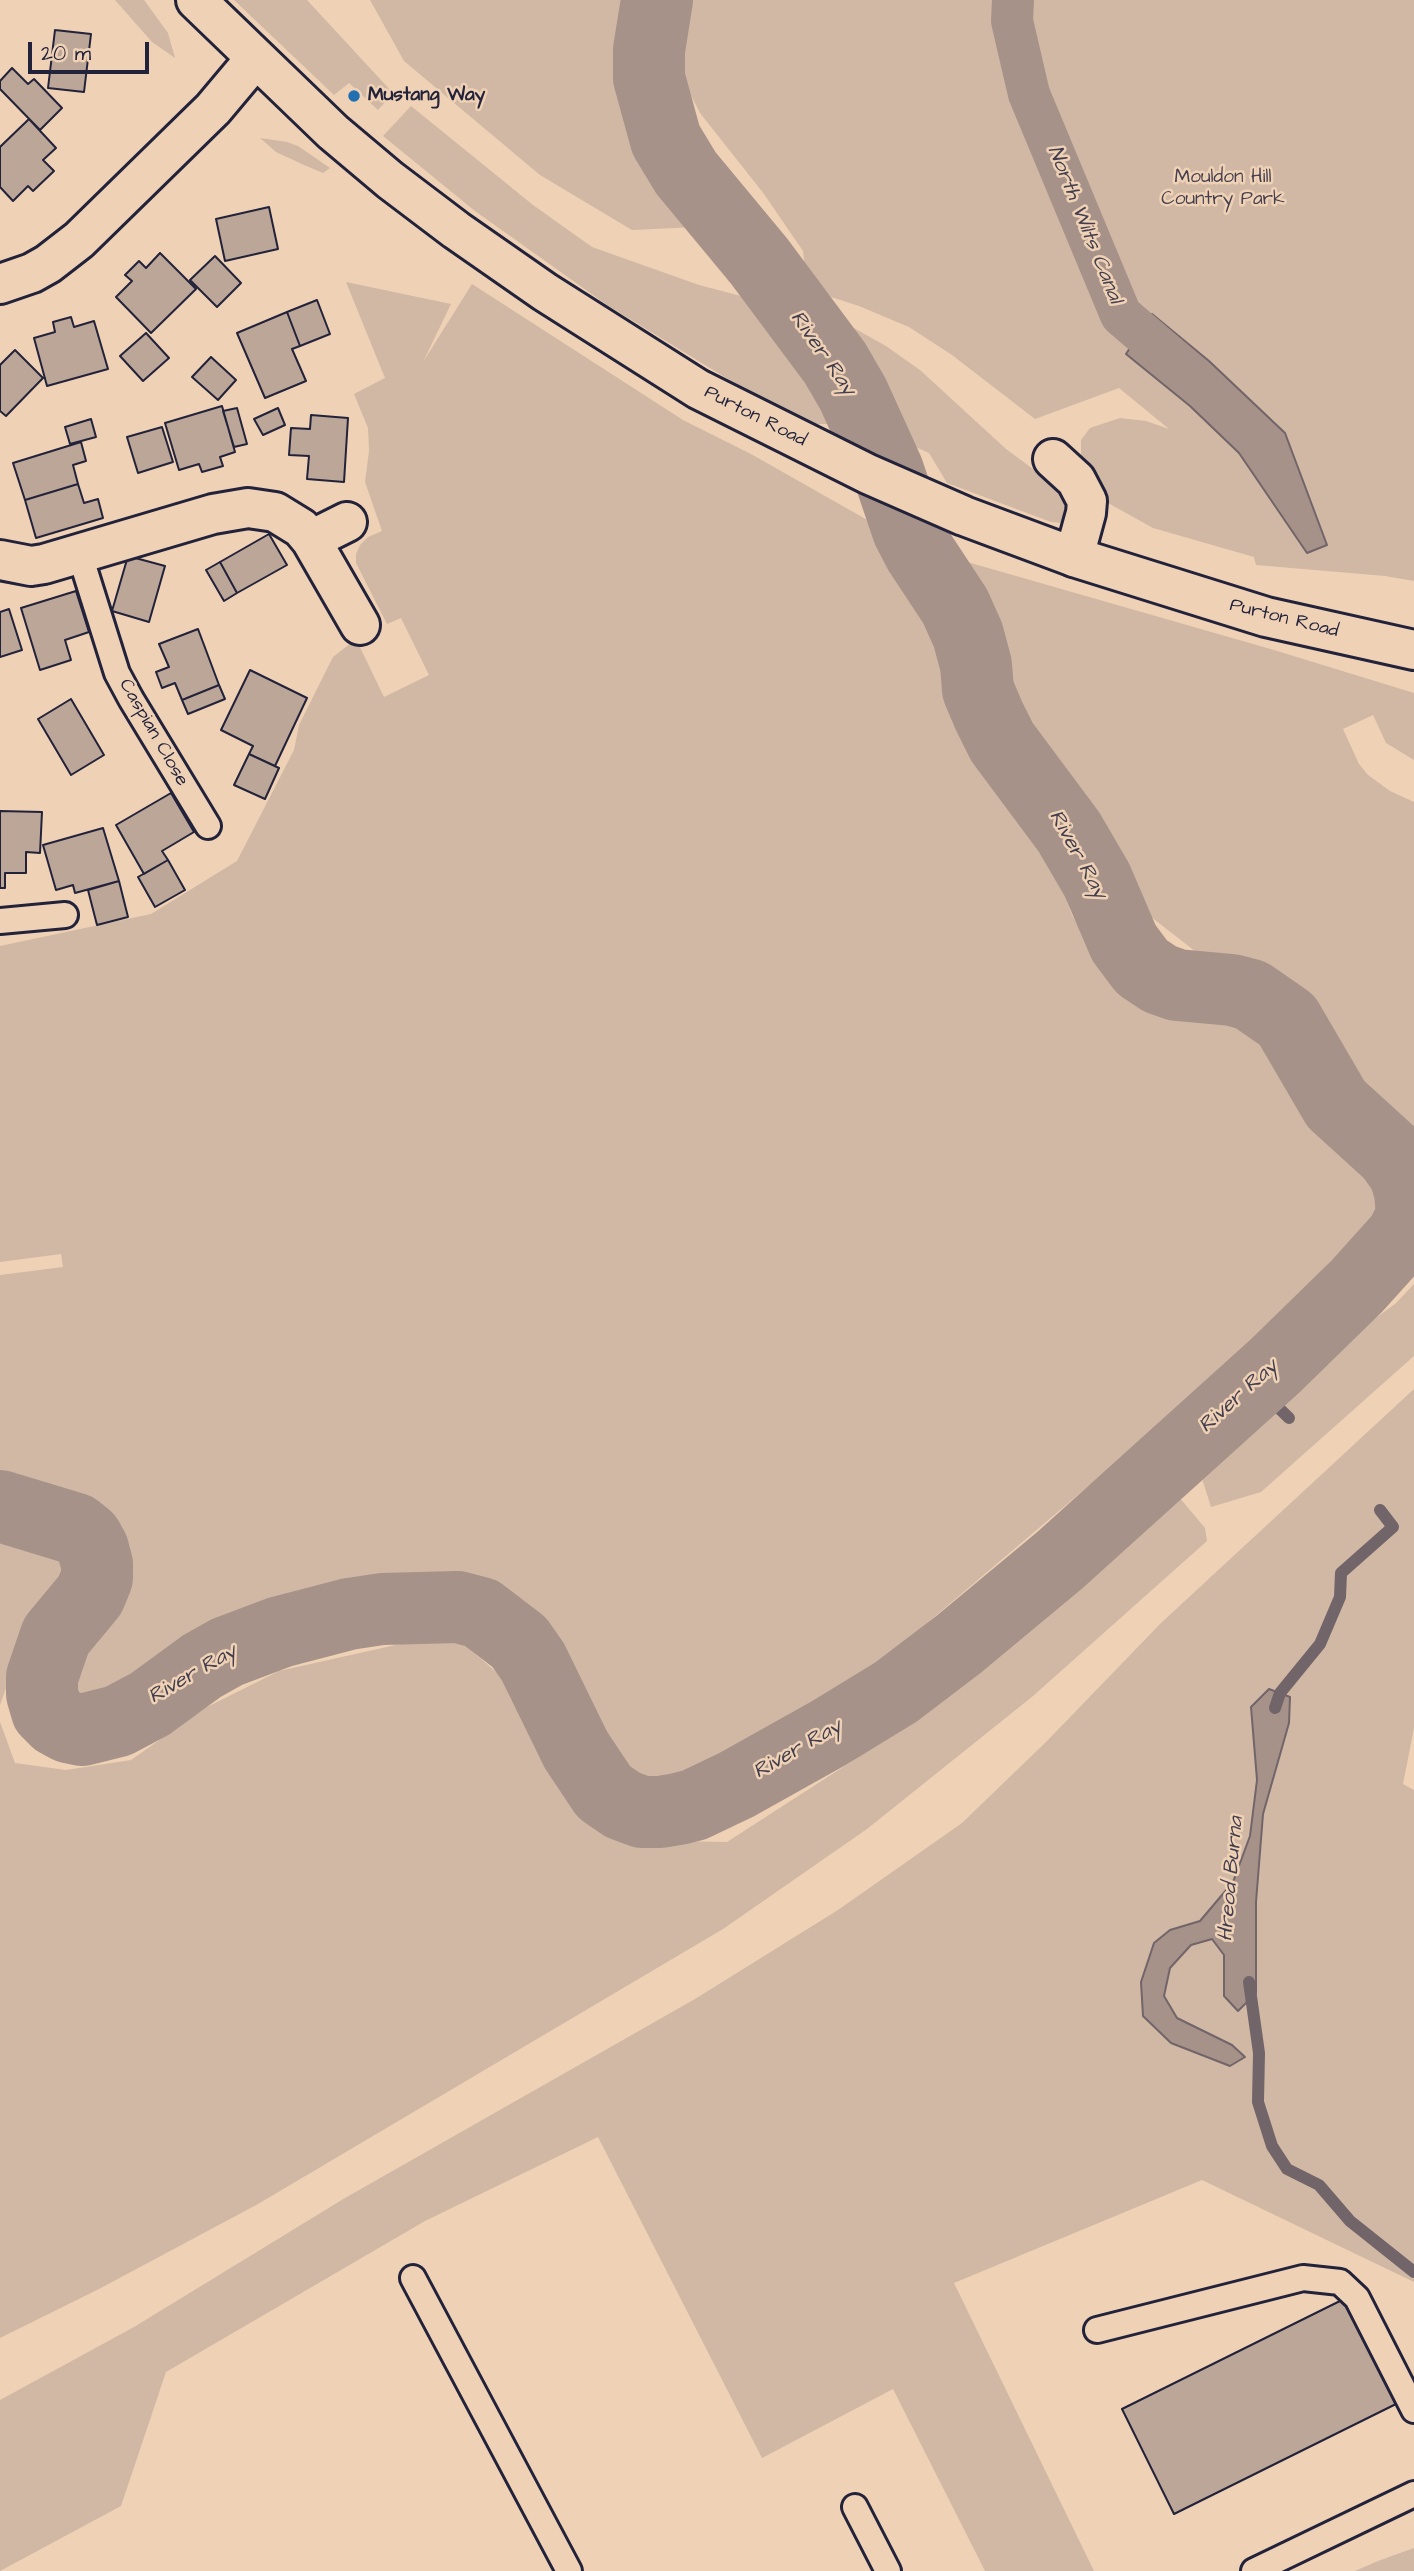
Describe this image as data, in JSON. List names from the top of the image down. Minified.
{"streets":{"main road":["Purton Road"],"lane":["Caspian Close"]},"water":["North Wilts Canal","River Ray","Hreod Burna"],"parks":["Mouldon Hill Country Park"],"places":["Mustang Way"],"scale_bar":"20 m"}
